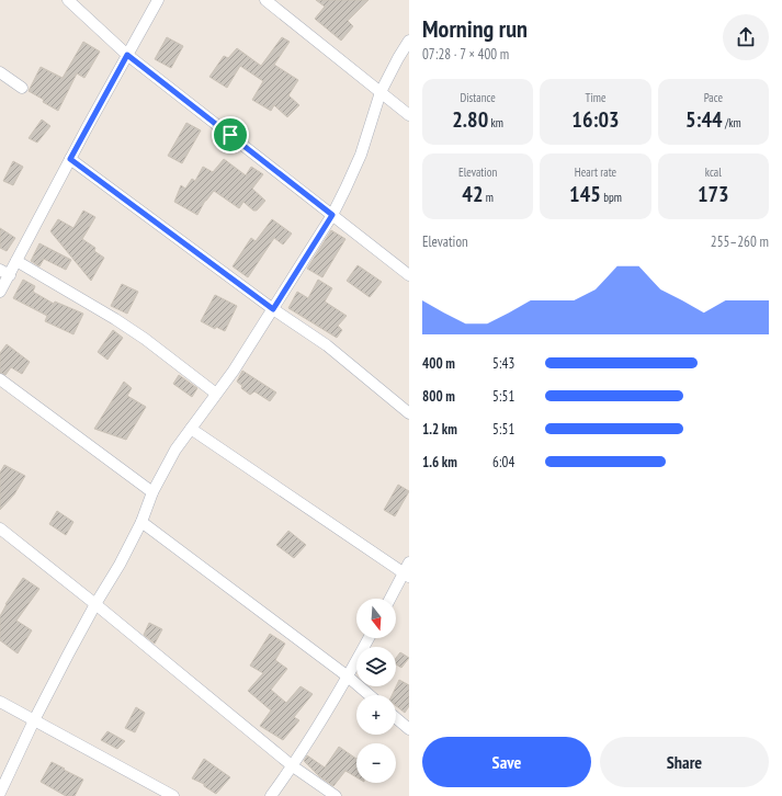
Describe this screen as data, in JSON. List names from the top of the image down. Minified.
{"north":"bottom","page":{"heading":["Morning run","07:28 · 7 × 400 m"],"stats":[["Distance","2.80 km"],["Time","16:03"],["Pace","5:44 /km"],["Elevation","42 m"],["Heart rate","145 bpm"],["kcal","173"]],"chart":["Elevation","255–260 m"],"list":[{"name":"400 m","note":"5:43"},{"name":"800 m","note":"5:51"},{"name":"1.2 km","note":"5:51"},{"name":"1.6 km","note":"6:04"}],"map_buttons":["+","−"],"buttons":["Save","Share"]}}
